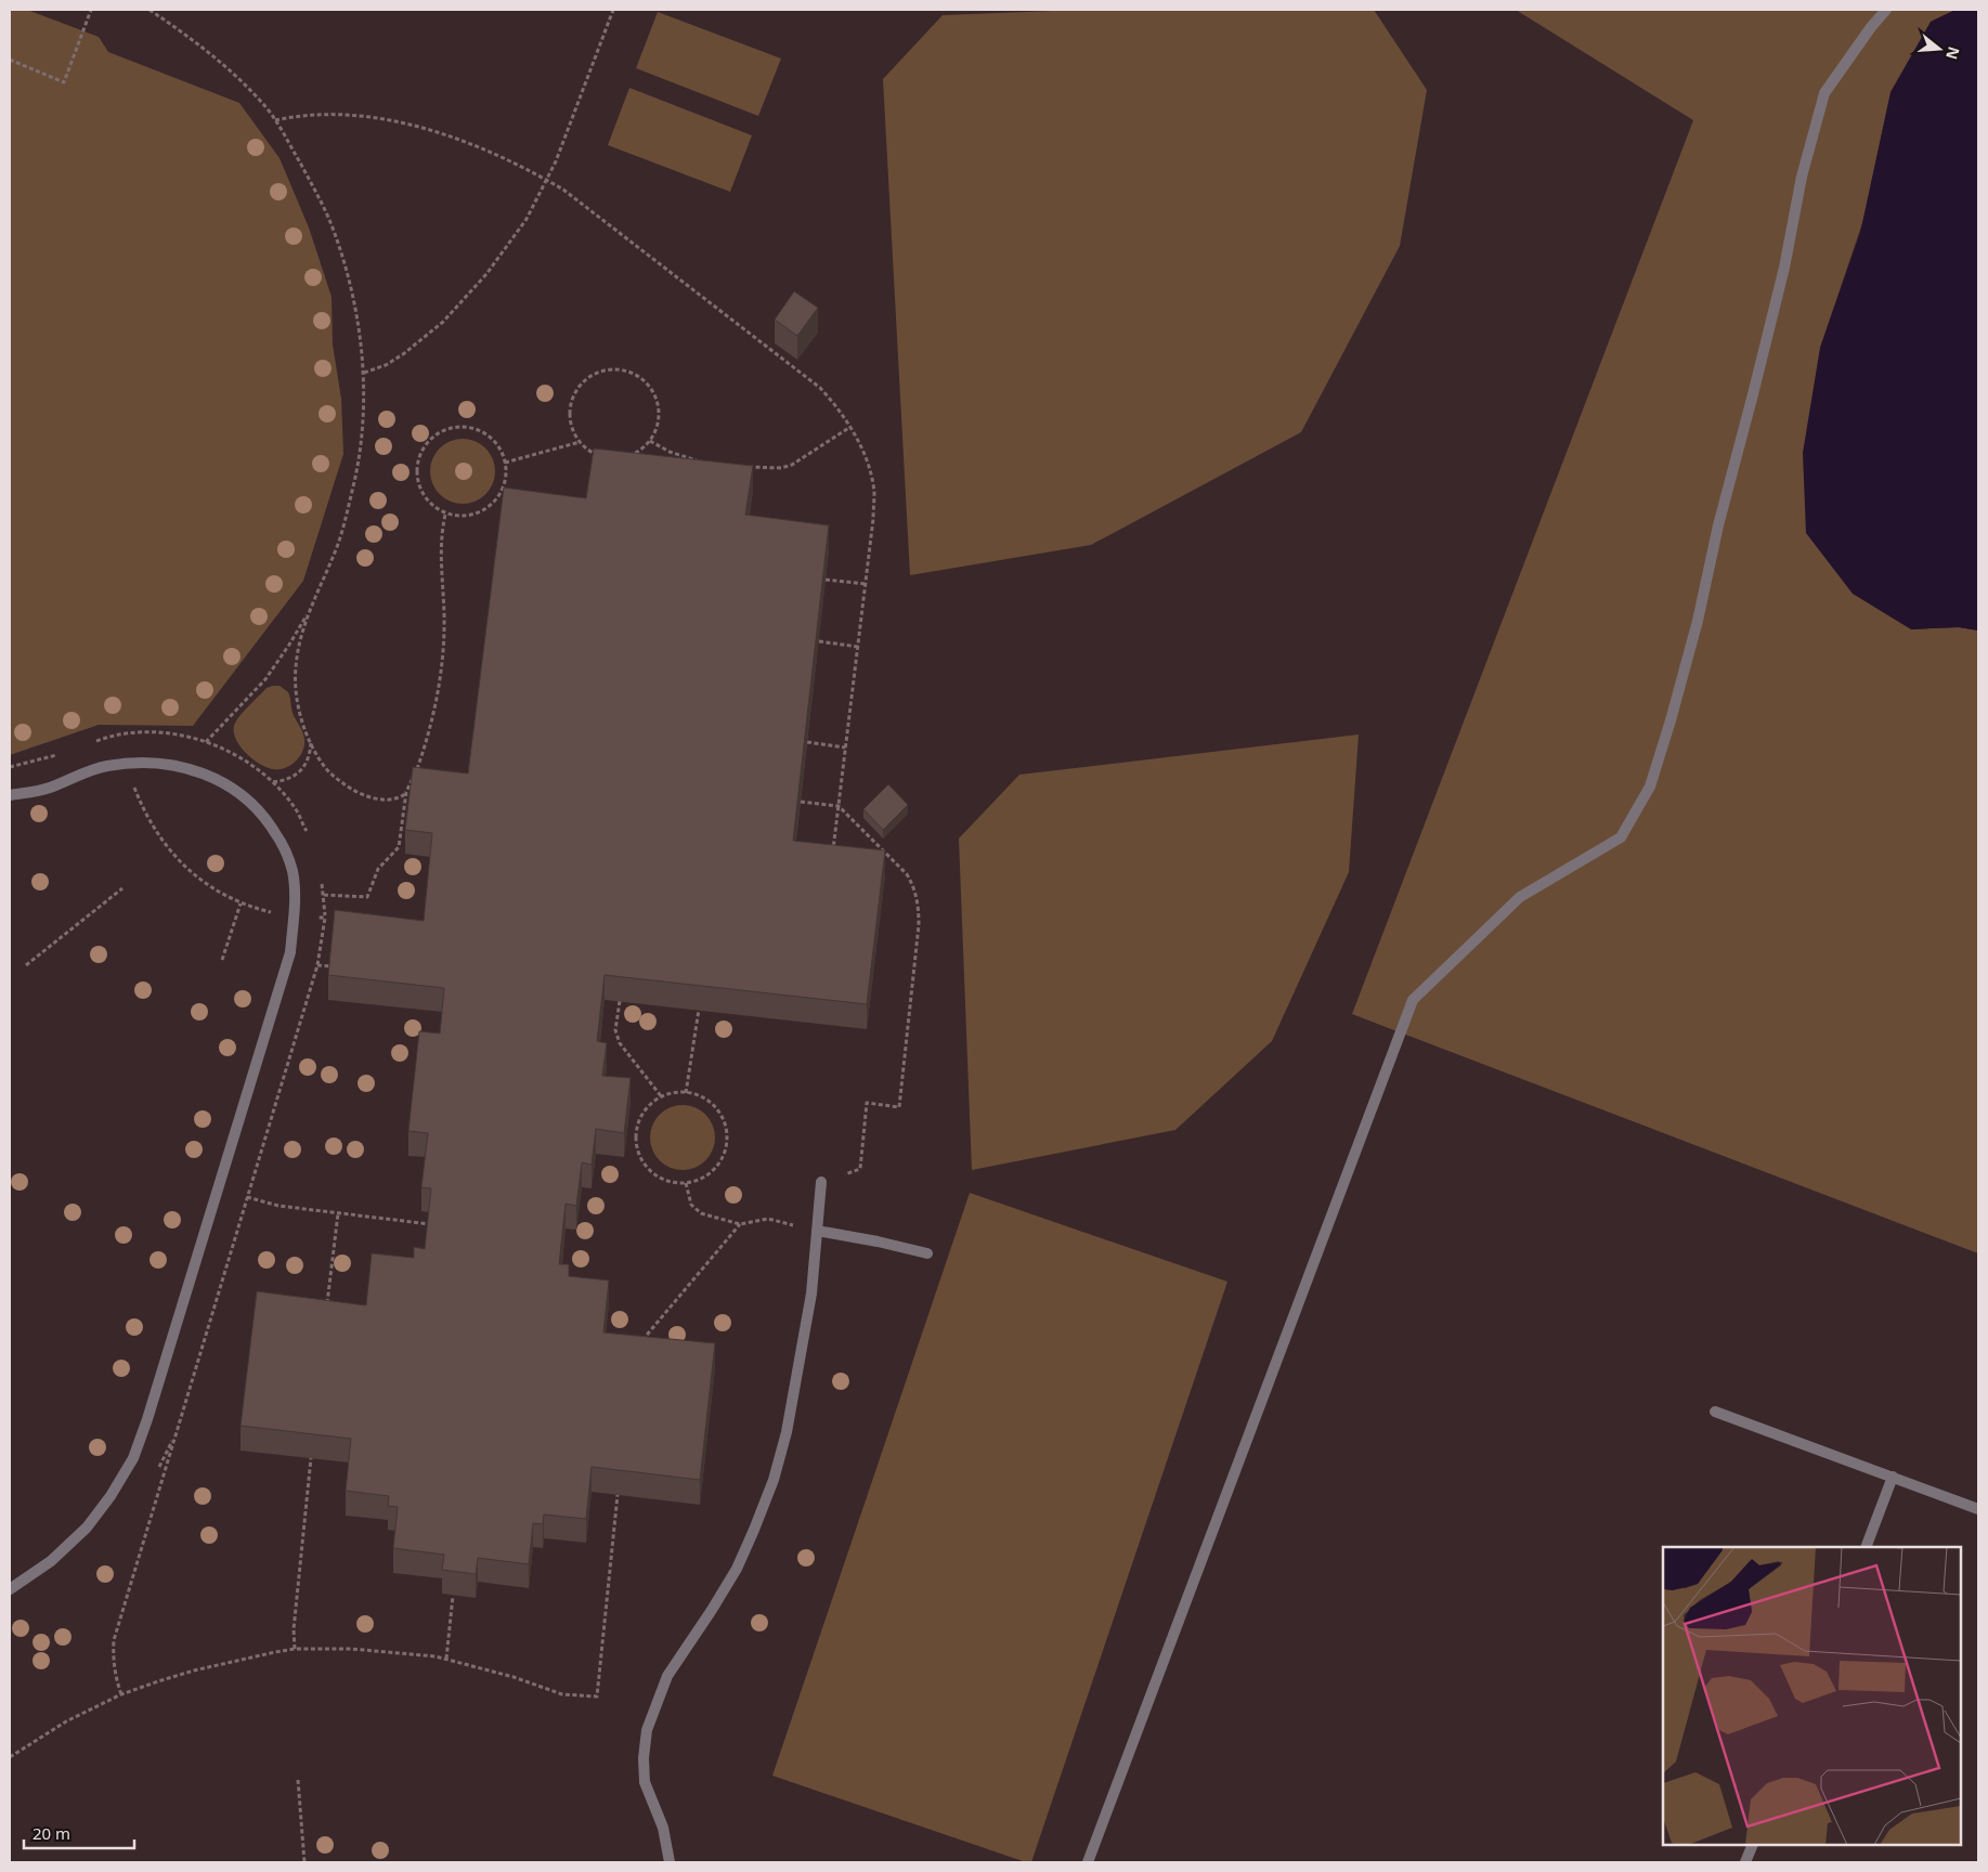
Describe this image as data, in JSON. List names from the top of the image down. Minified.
{"scale_bar":"20 m","north":"right"}
